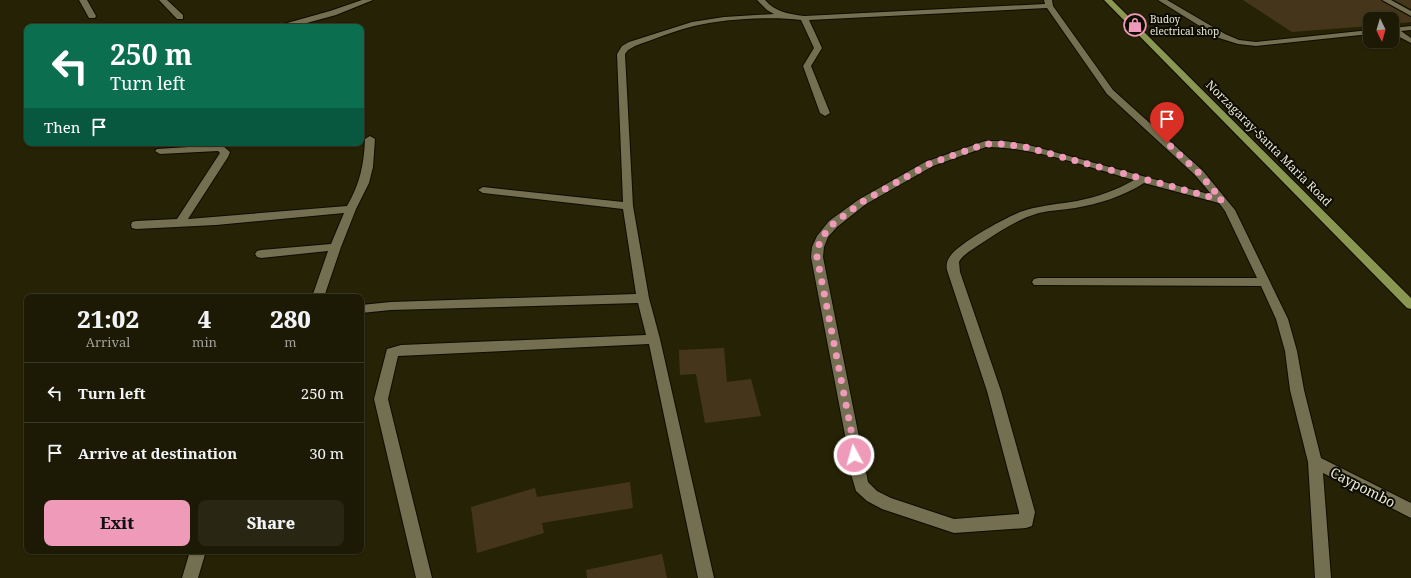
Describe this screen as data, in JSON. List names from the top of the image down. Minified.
{"streets":{"main road":["Norzagaray-Santa Maria Road"],"street":["Caypombo"]},"places":{"shop":["Budoy electrical shop"]},"north":"bottom","page":{"turn":["250 m","Turn left"],"then":"Then","eta":["21:02","Arrival","4","min","280","m"],"list":[{"name":"Turn left","value":"250 m"},{"name":"Arrive at destination","value":"30 m"}],"buttons":["Exit","Share"]}}
